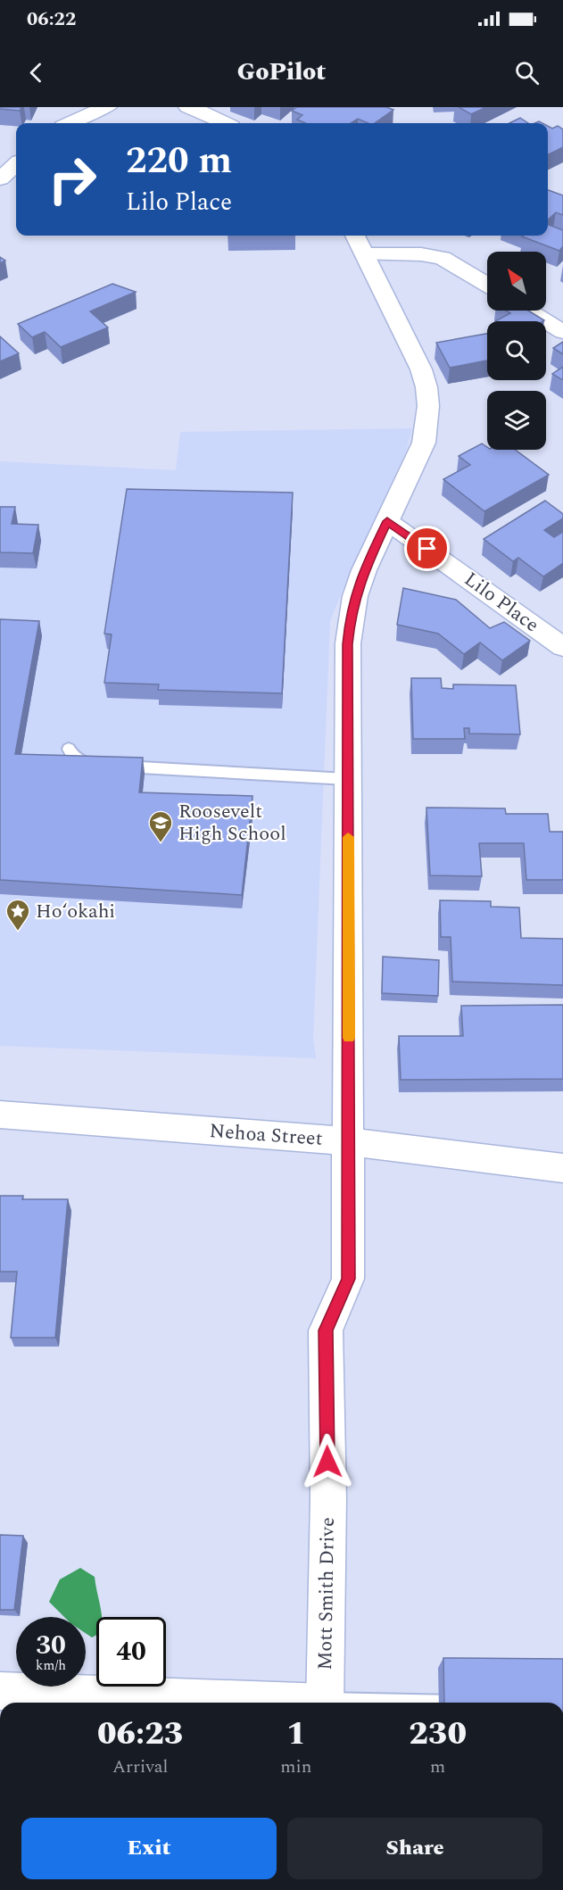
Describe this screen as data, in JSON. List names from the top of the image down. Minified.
{"streets":{"street":["Lilo Place","Nehoa Street","Mott Smith Drive"]},"crossings":[["Lilo Place","Mott Smith Drive"],["Nehoa Street","Mott Smith Drive"]],"places":{"school or university":["Roosevelt High School"],"place":["Hoʻokahi"]},"north":"top left","page":{"status":"06:22","header":"GoPilot","turn":["220 m","Lilo Place"],"speed":"30 km/h","limit":"40","eta":["06:23","Arrival","1","min","230","m"],"buttons":["Exit","Share"]}}
